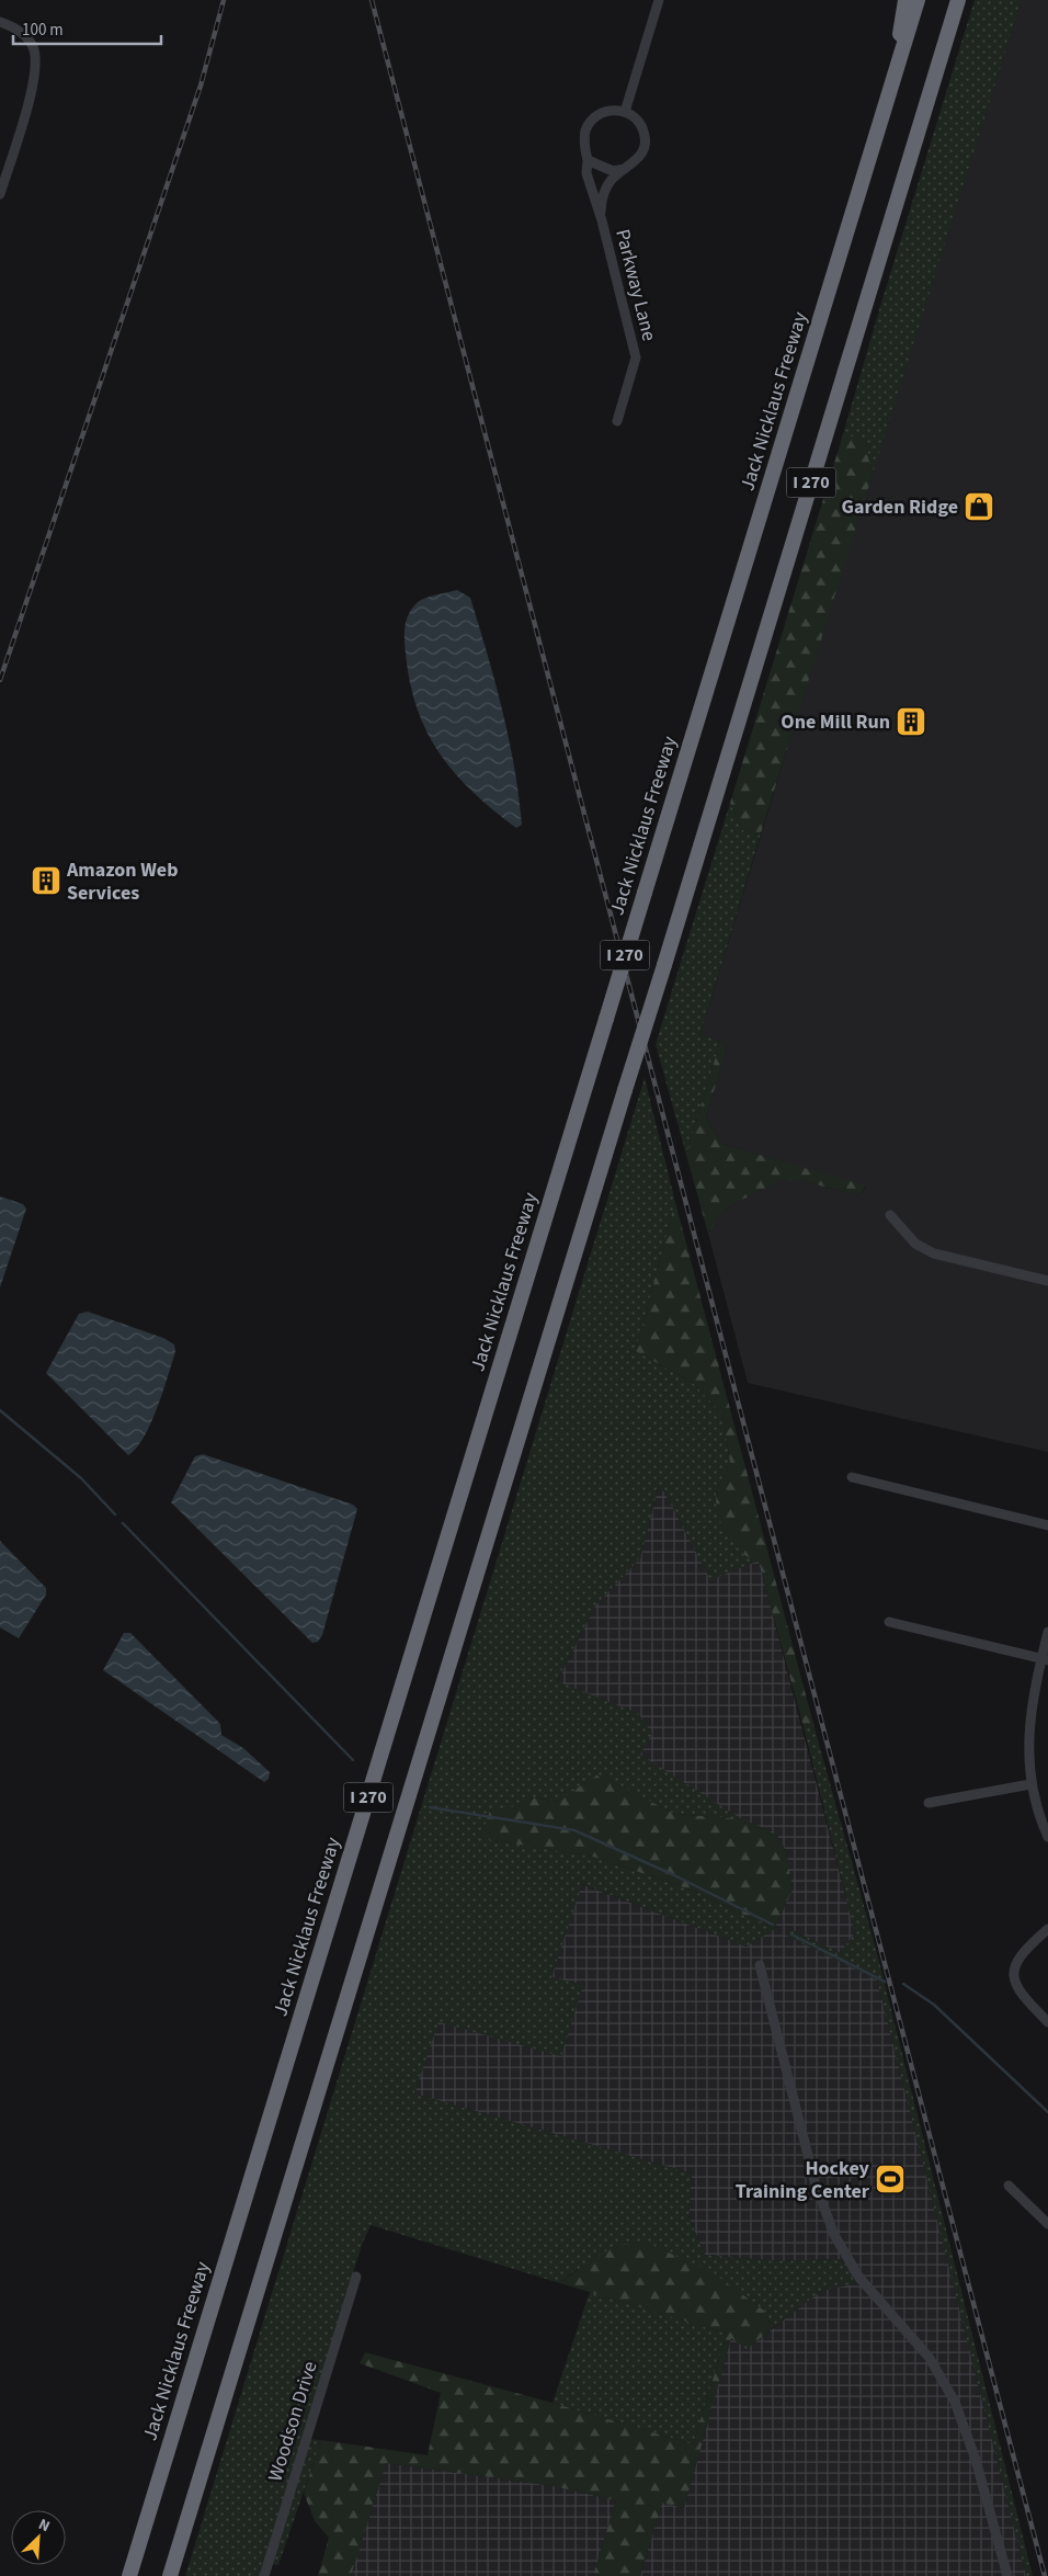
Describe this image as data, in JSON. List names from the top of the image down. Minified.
{"streets":{"highway":["Jack Nicklaus Freeway","I 270"],"street":["Parkway Lane","Woodson Drive"]},"places":{"shop":["Garden Ridge"],"building":["One Mill Run","Amazon Web Services"],"sports":["Hockey Training Center"]},"scale_bar":"100 m","north":"top right"}
